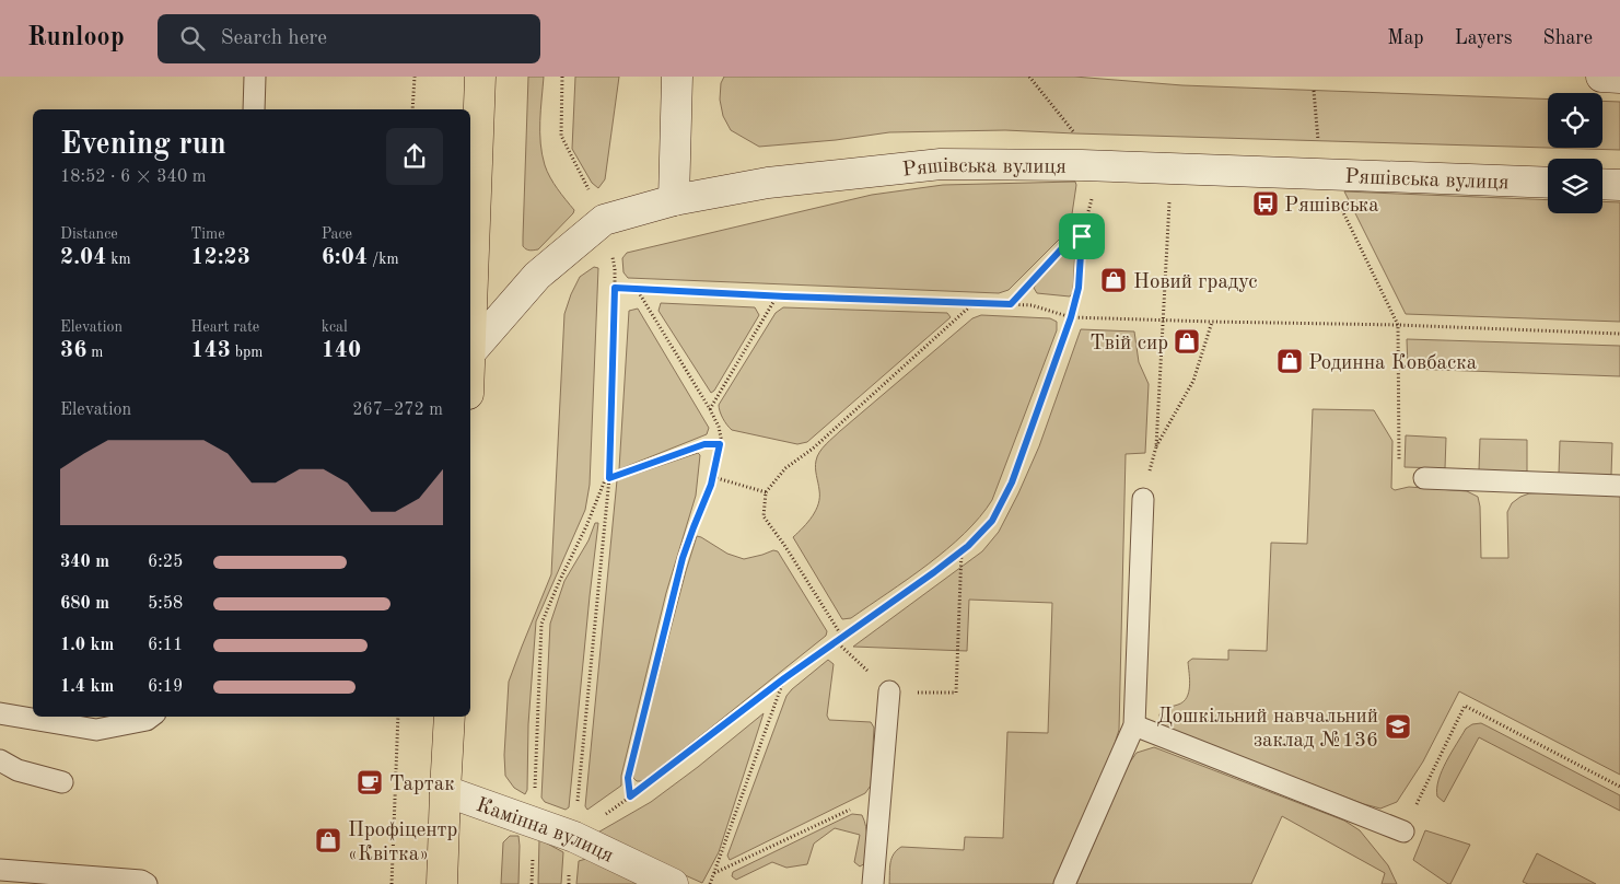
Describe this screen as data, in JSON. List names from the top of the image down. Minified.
{"streets":{"main road":["Ряшівська вулиця","Камінна вулиця"]},"places":{"bus stop":["Ряшівська"],"shop":["Новий градус","Твій сир","Родинна Ковбаска","Профіцентр «Квітка»"],"school or university":["Дошкільний навчальний заклад №136"],"cafe":["Тартак"]},"page":{"header":"Runloop","search":"Search here","nav":["Map","Layers","Share"],"heading":["Evening run","18:52 · 6 × 340 m"],"stats":[["Distance","2.04 km"],["Time","12:23"],["Pace","6:04 /km"],["Elevation","36 m"],["Heart rate","143 bpm"],["kcal","140"]],"chart":["Elevation","267–272 m"],"list":[{"name":"340 m","note":"6:25"},{"name":"680 m","note":"5:58"},{"name":"1.0 km","note":"6:11"},{"name":"1.4 km","note":"6:19"}]}}
